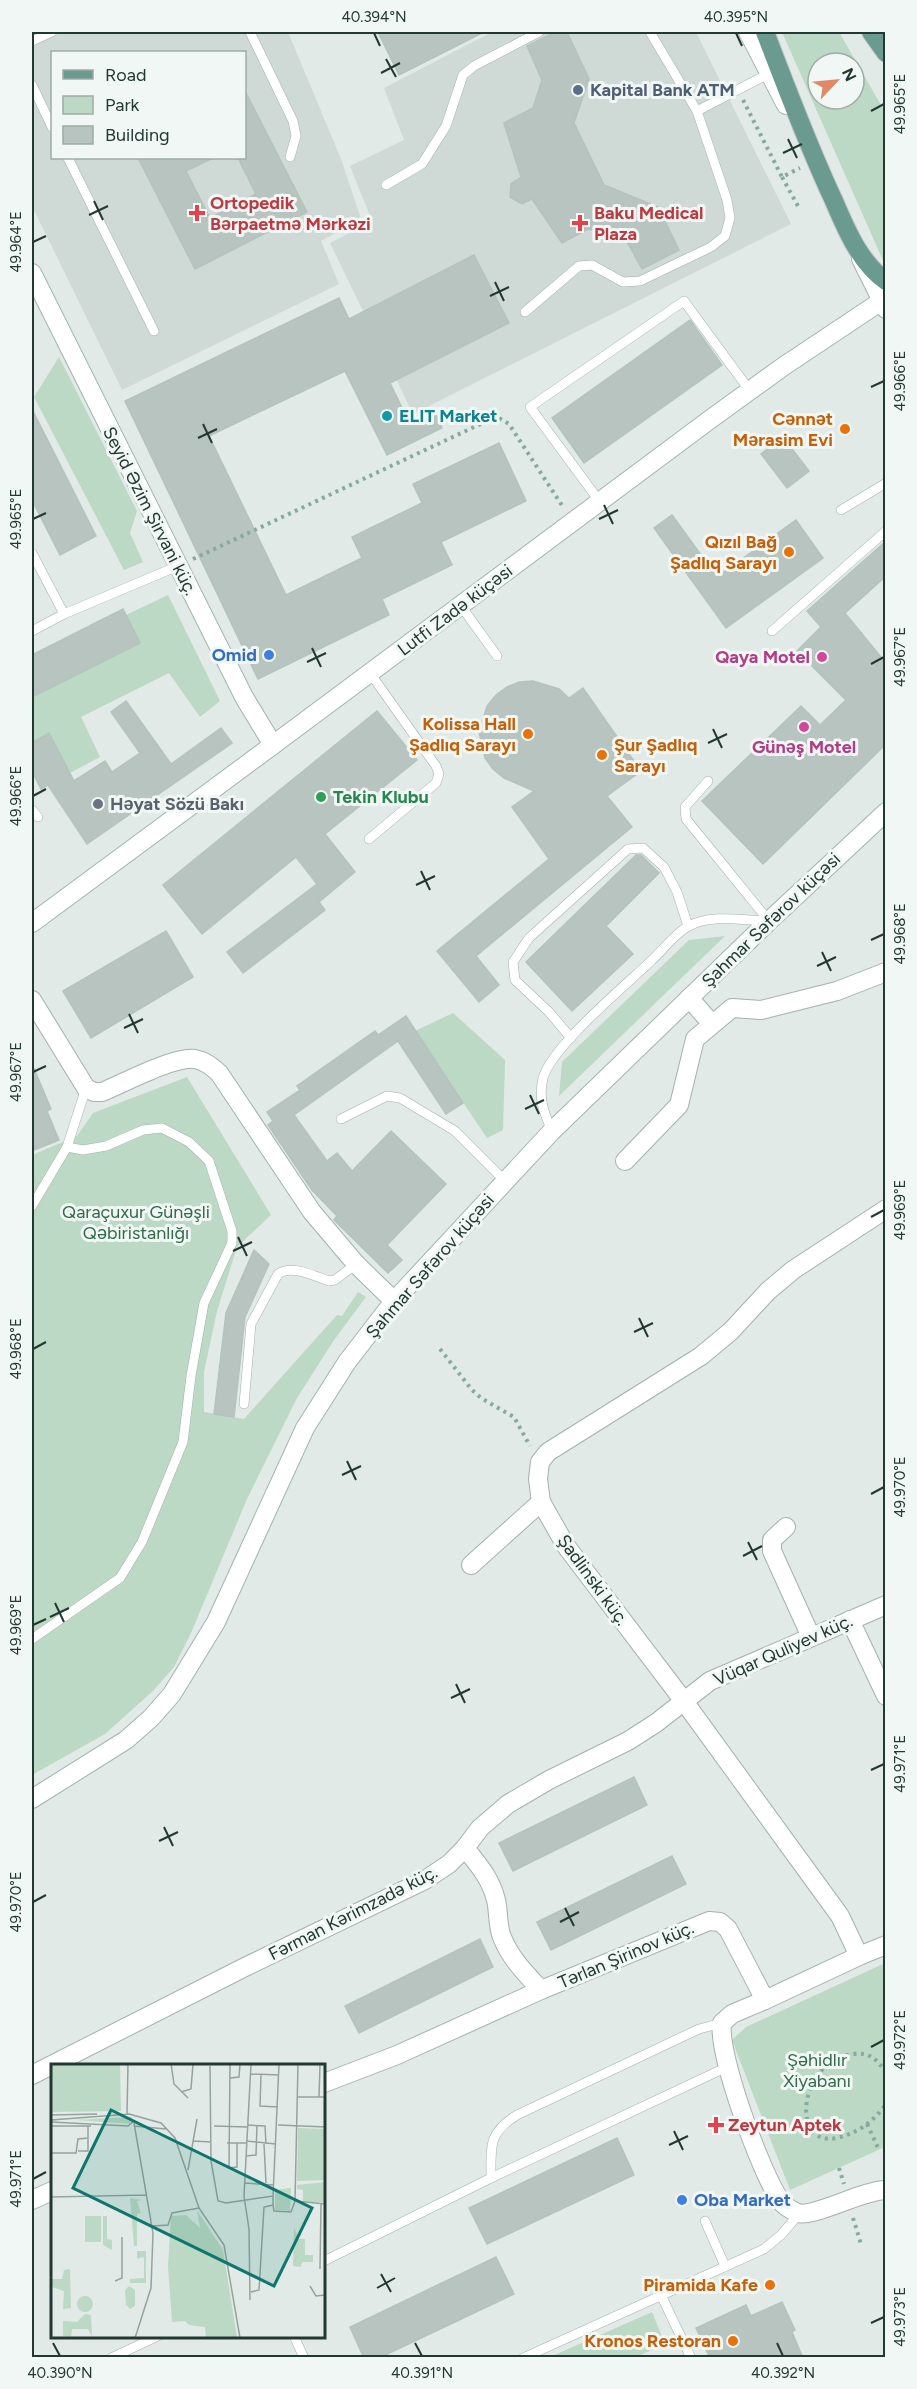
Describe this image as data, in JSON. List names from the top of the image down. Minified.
{"streets":{"street":["Seyid Əzim Şirvani küç.","Lutfi Zadə küçəsi","Şahmar Səfərov küçəsi","Şadlinski küç.","Vüqar Quliyev küç.","Fərman Kərimzadə küç.","Tərlan Şirinov küç."]},"crossings":[["Seyid Əzim Şirvani küç.","Lutfi Zadə küçəsi"],["Şadlinski küç.","Vüqar Quliyev küç."],["Şadlinski küç.","Fərman Kərimzadə küç."],["Vüqar Quliyev küç.","Fərman Kərimzadə küç."]],"parks":["Qaraçuxur Günəşli Qəbiristanlığı","Şəhidlır Xiyabanı"],"places":{"other":["Kapital Bank ATM","ELIT Market","Cənnət Mərasim Evi","Qızıl Bağ Şadlıq Sarayı","Omid","Qaya Motel","Günəş Motel","Kolissa Hall Şadlıq Sarayı","Şur Şadlıq Sarayı","Tekin Klubu","Həyat Sözü Bakı","Oba Market","Piramida Kafe","Kronos Restoran"],"health":["Ortopedik Bərpaetmə Mərkəzi","Baku Medical Plaza","Zeytun Aptek"]},"legend":["Road","Park","Building"],"north":"top right","coordinates":["40.394°N","40.395°N","49.965°E","49.964°E","49.966°E","49.967°E","49.968°E","49.969°E","49.970°E","49.971°E","49.972°E","49.973°E","40.390°N","40.391°N","40.392°N"]}
